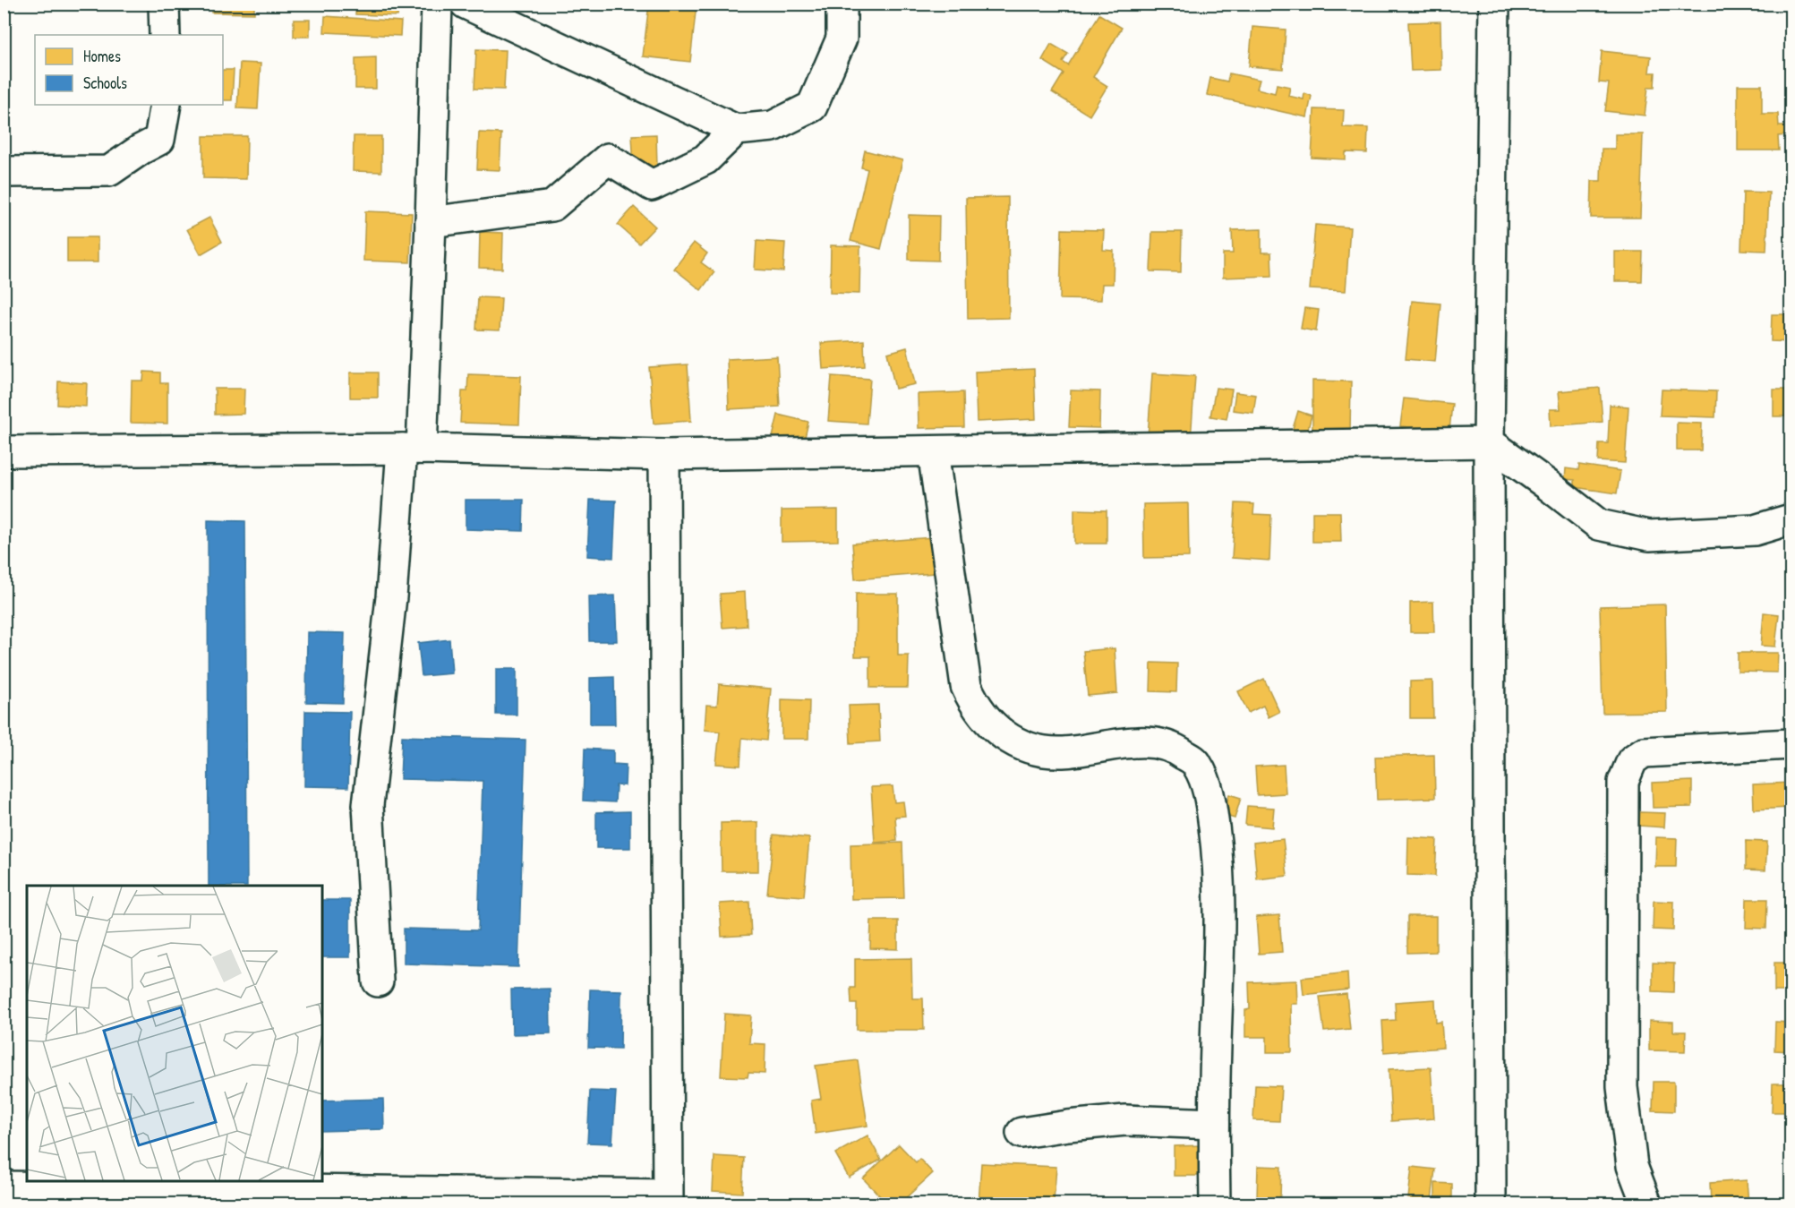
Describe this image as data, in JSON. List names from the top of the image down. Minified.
{"legend":["Homes","Schools"]}
